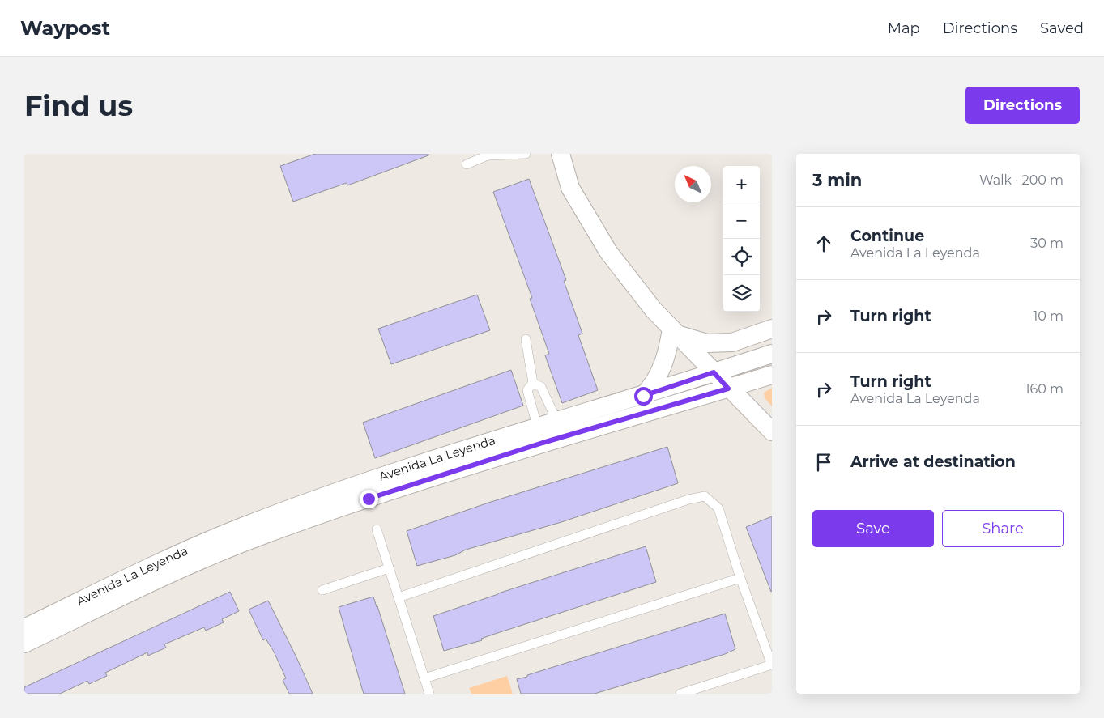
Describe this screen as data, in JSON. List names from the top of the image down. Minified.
{"streets":{"street":["Avenida La Leyenda"]},"north":"top left","page":{"header":"Waypost","nav":["Map","Directions","Saved"],"buttons":["Directions",["Save","Share"]],"title":"Find us","heading":["3 min","Walk · 200 m"],"map_buttons":["+","−"],"list":[["Continue","Avenida La Leyenda","30 m"],["Turn right","10 m"],["Turn right","Avenida La Leyenda","160 m"],"Arrive at destination"]}}
